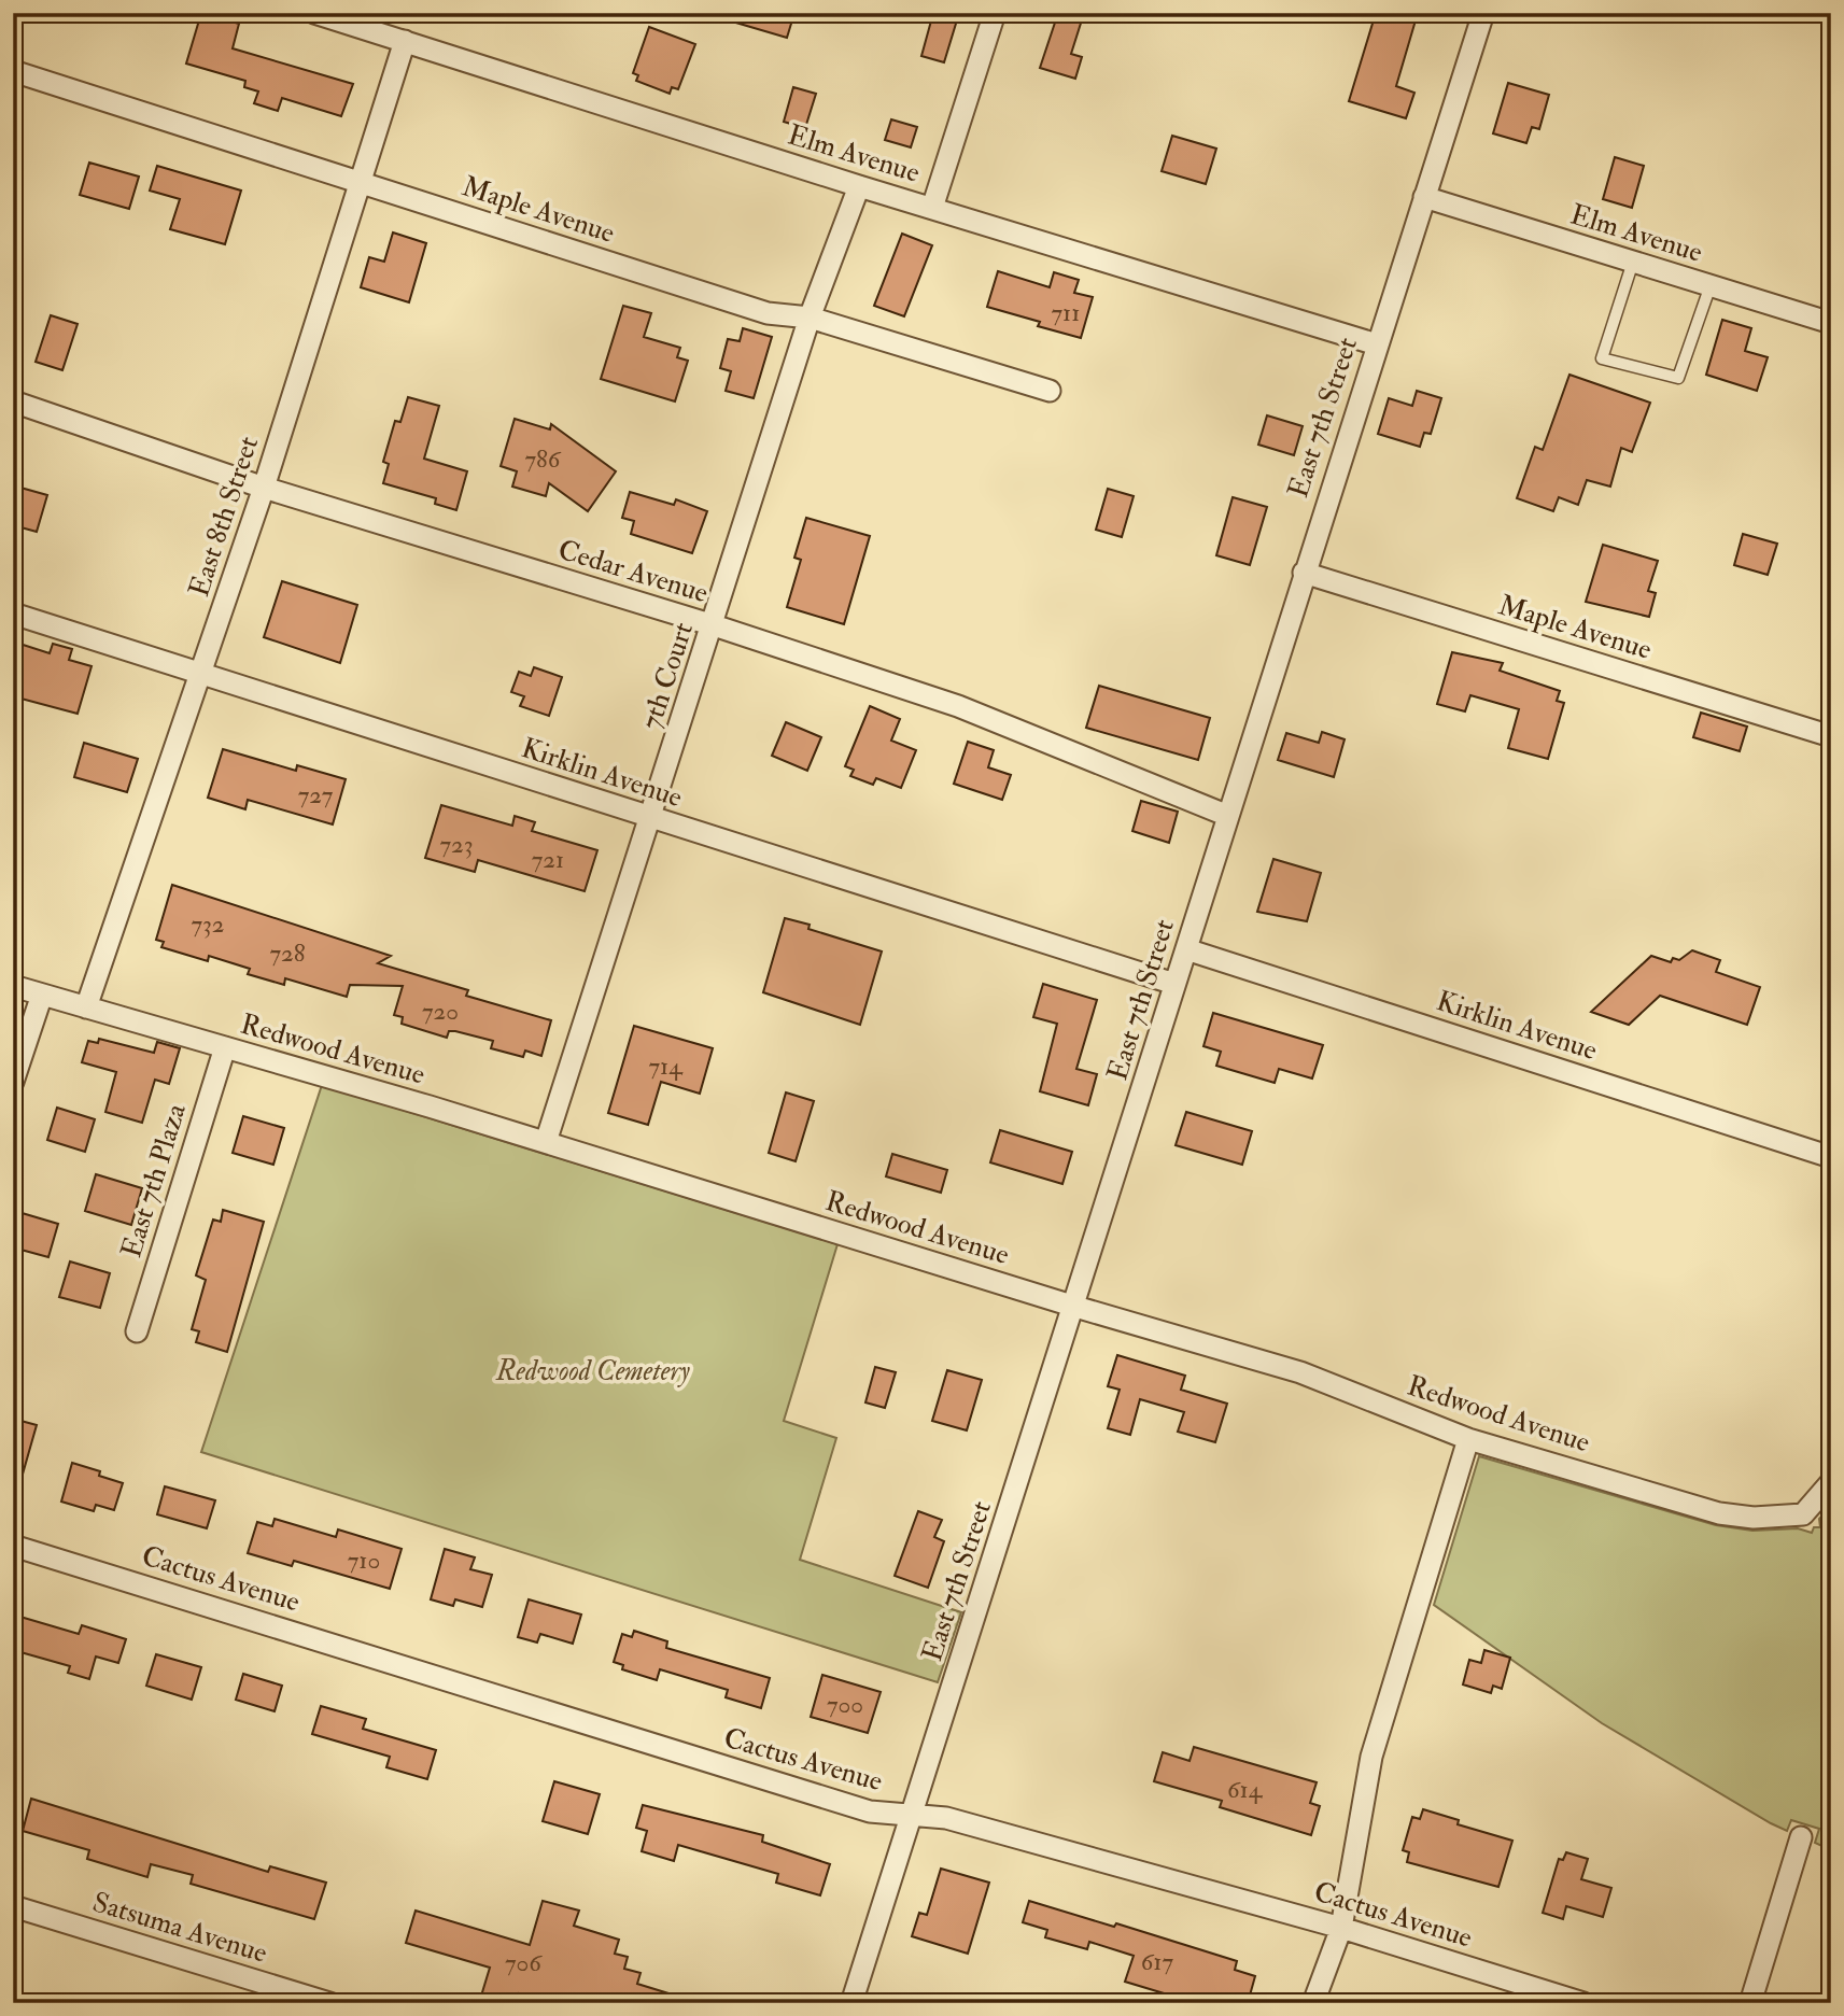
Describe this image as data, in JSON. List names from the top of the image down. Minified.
{"streets":{"street":["Elm Avenue","Maple Avenue","East 7th Street","East 8th Street","Cedar Avenue","7th Court","Kirklin Avenue","Redwood Avenue","East 7th Plaza","Cactus Avenue","Satsuma Avenue"]},"crossings":[["Elm Avenue","East 7th Street"],["Elm Avenue","East 8th Street"],["Elm Avenue","7th Court"],["Maple Avenue","East 7th Street"],["Maple Avenue","East 8th Street"],["Maple Avenue","7th Court"],["East 7th Street","Cedar Avenue"],["East 7th Street","Kirklin Avenue"],["East 7th Street","Redwood Avenue"],["East 7th Street","Cactus Avenue"],["East 8th Street","Cedar Avenue"],["East 8th Street","Kirklin Avenue"],["East 8th Street","Redwood Avenue"],["Cedar Avenue","7th Court"],["7th Court","Kirklin Avenue"],["7th Court","Redwood Avenue"],["Redwood Avenue","East 7th Plaza"]],"parks":["Redwood Cemetery"],"house_numbers":["711","786","727","723","721","732","728","720","714","710","700","614","617","706"]}
